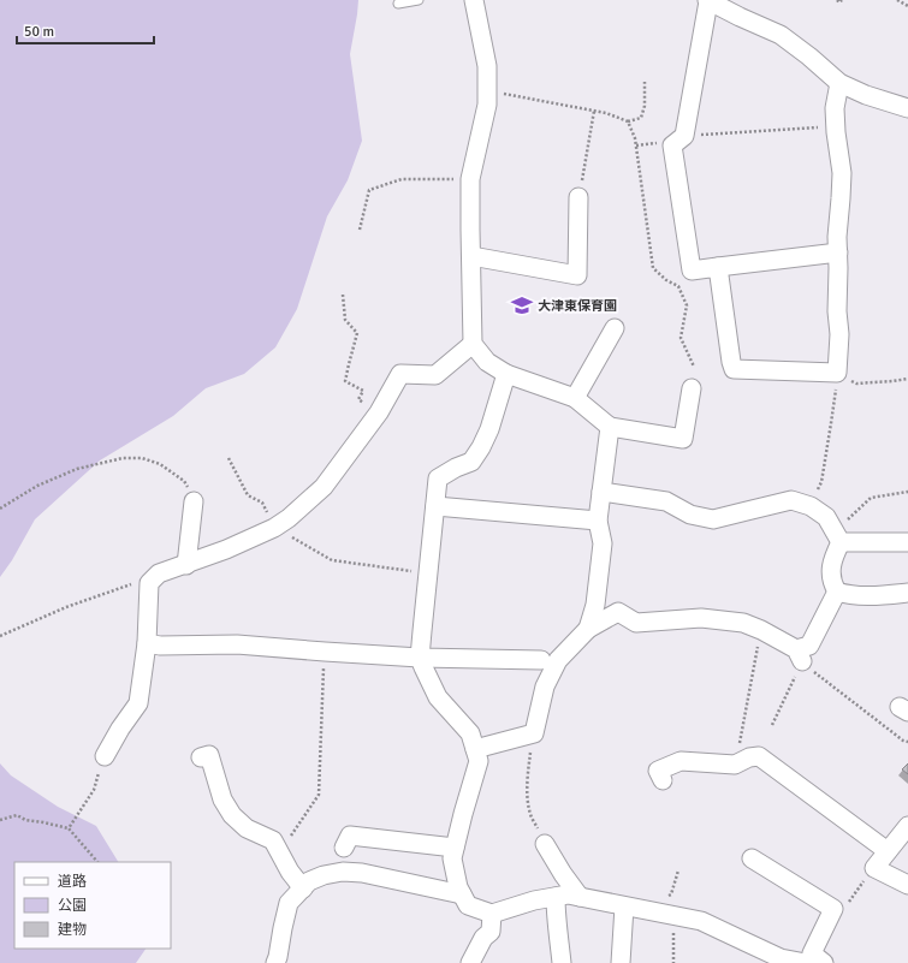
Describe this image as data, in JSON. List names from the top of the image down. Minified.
{"places":{"school or university":["大津東保育園"]},"legend":["道路","公園","建物"],"scale_bar":"50 m"}
